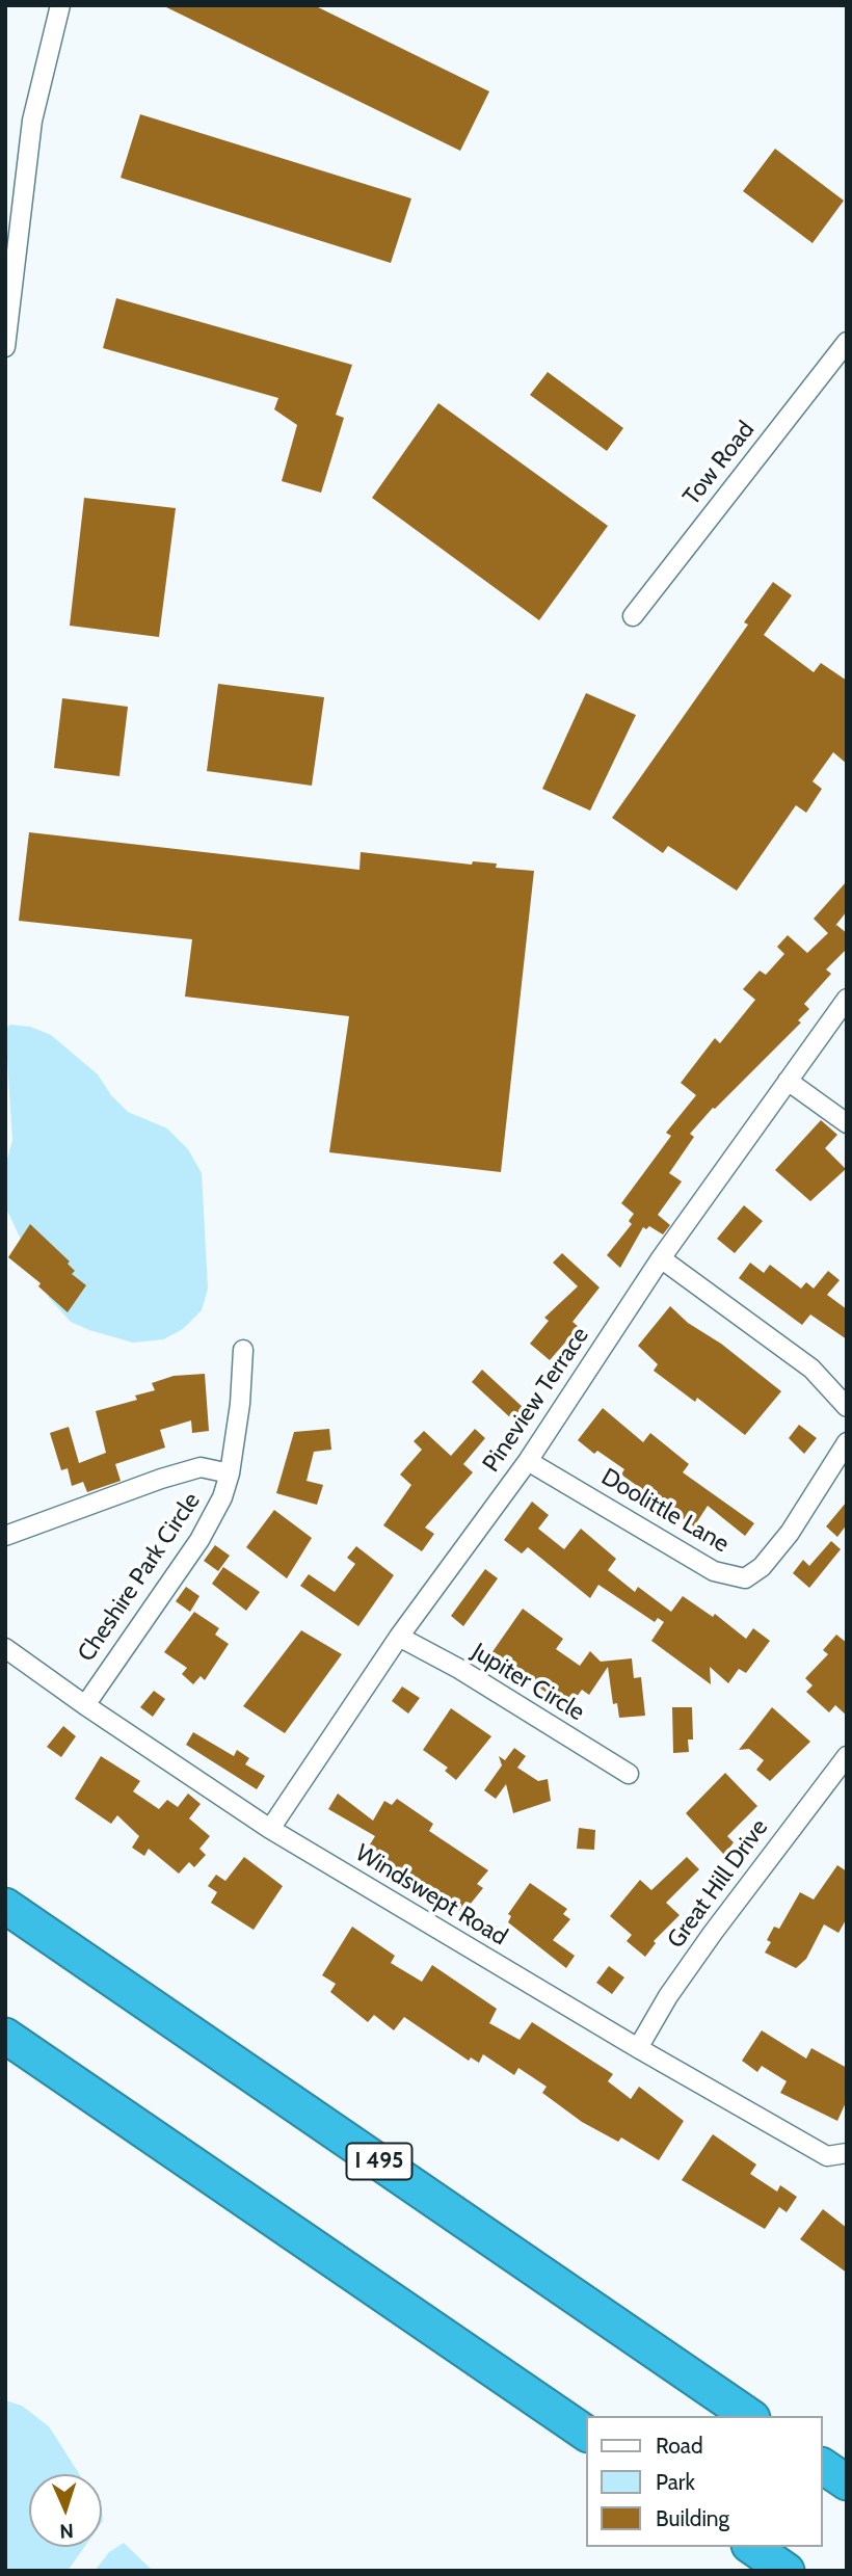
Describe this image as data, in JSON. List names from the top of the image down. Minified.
{"streets":{"highway":["I 495"],"street":["Tow Road","Pineview Terrace","Doolittle Lane","Cheshire Park Circle","Jupiter Circle","Great Hill Drive","Windswept Road"]},"crossings":[["Pineview Terrace","Doolittle Lane"],["Pineview Terrace","Jupiter Circle"],["Pineview Terrace","Windswept Road"],["Cheshire Park Circle","Windswept Road"],["Great Hill Drive","Windswept Road"]],"legend":["Road","Park","Building"],"north":"bottom"}
